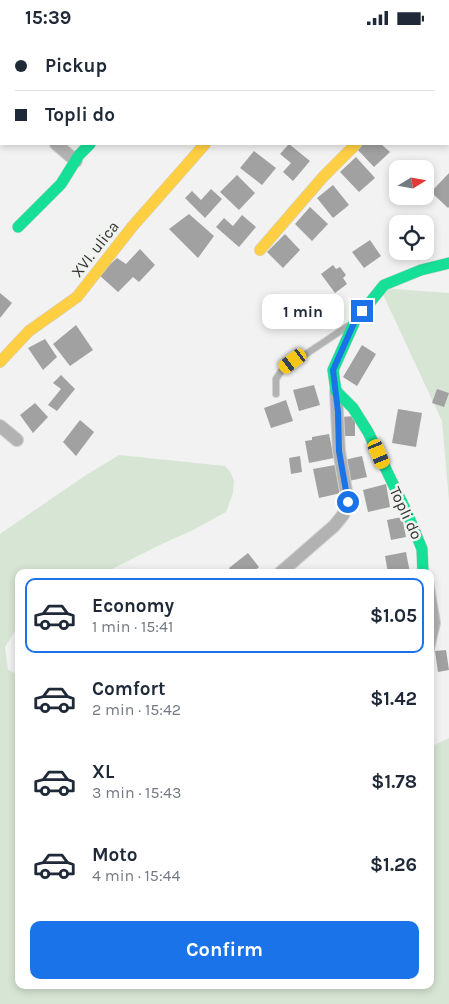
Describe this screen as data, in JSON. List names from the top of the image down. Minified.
{"streets":{"street":["XVI. ulica","Topli do"]},"north":"right","page":{"status":"15:39","banner":["Pickup","Topli do"],"bubble":"1 min","list":[{"name":"Economy","note":"1 min · 15:41","value":"$1.05"},{"name":"Comfort","note":"2 min · 15:42","value":"$1.42"},{"name":"XL","note":"3 min · 15:43","value":"$1.78"},{"name":"Moto","note":"4 min · 15:44","value":"$1.26"}],"buttons":"Confirm"}}
